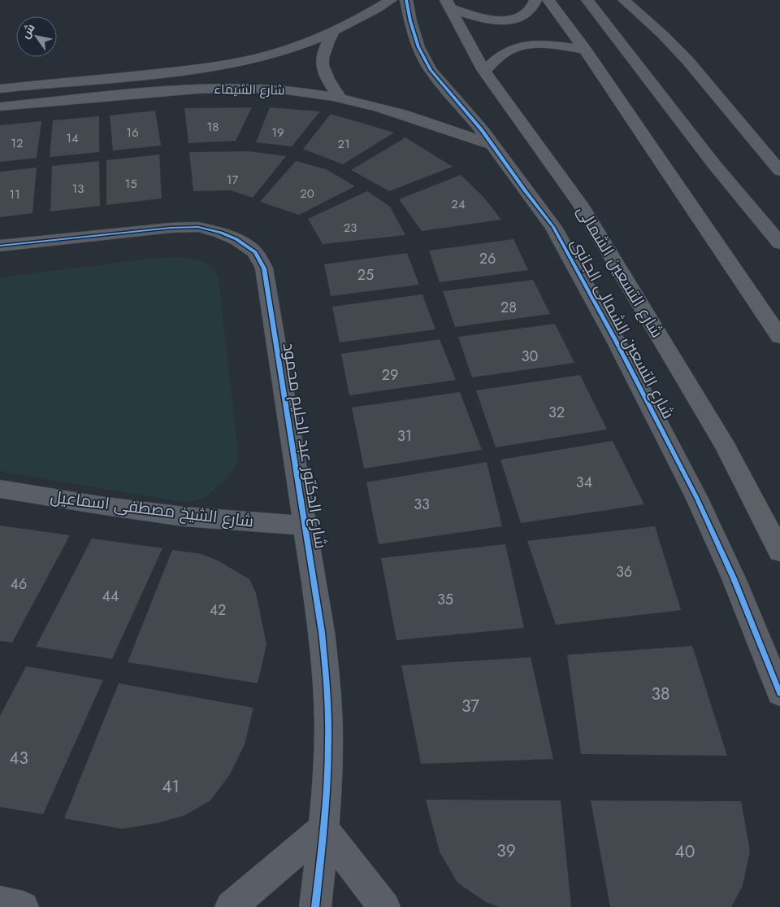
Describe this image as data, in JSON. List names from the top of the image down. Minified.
{"streets":{"main road":["شارع التسعين الشمالى"],"street":["شارع الشيماء","شارع التسعين الشمالى الجانبى","شارع الدكتور عبد الحليم محمود","شارع الشيخ مصطفى اسماعيل"]},"crossings":[["شارع الشيماء","شارع التسعين الشمالى الجانبى"],["شارع الدكتور عبد الحليم محمود","شارع الشيخ مصطفى اسماعيل"]],"house_numbers":["18","16","19","14","12","21","17","15","13","20","11","24","23","26","25","28","30","29","32","31","34","33","36","46","44","35","42","38","37","43","41","39","40"],"north":"top left"}
